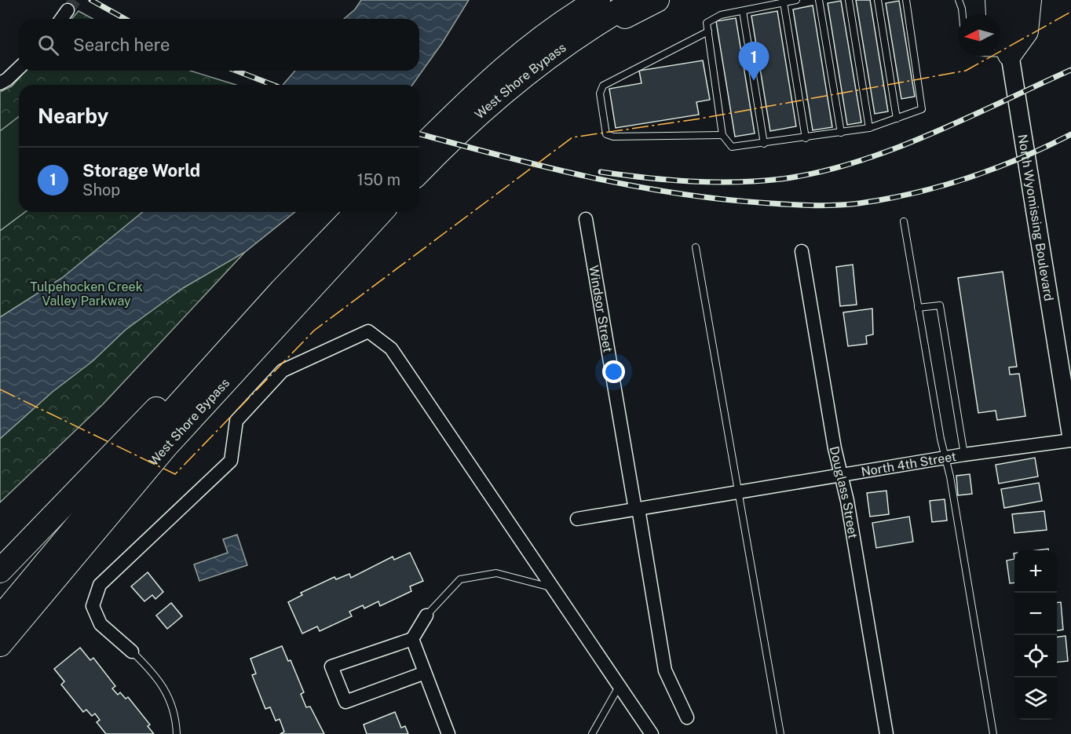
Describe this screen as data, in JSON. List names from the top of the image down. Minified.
{"streets":{"highway":["West Shore Bypass"],"street":["North Wyomissing Boulevard","Windsor Street","North 4th Street","Douglass Street"]},"crossings":[["Windsor Street","North 4th Street"],["North 4th Street","Douglass Street"]],"parks":["Tulpehocken Creek Valley Parkway"],"north":"left","page":{"search":"Search here","pins":"1","heading":"Nearby","list":[{"mark":"1","name":"Storage World","note":"Shop","value":"150 m"}],"map_buttons":["+","−"]}}
